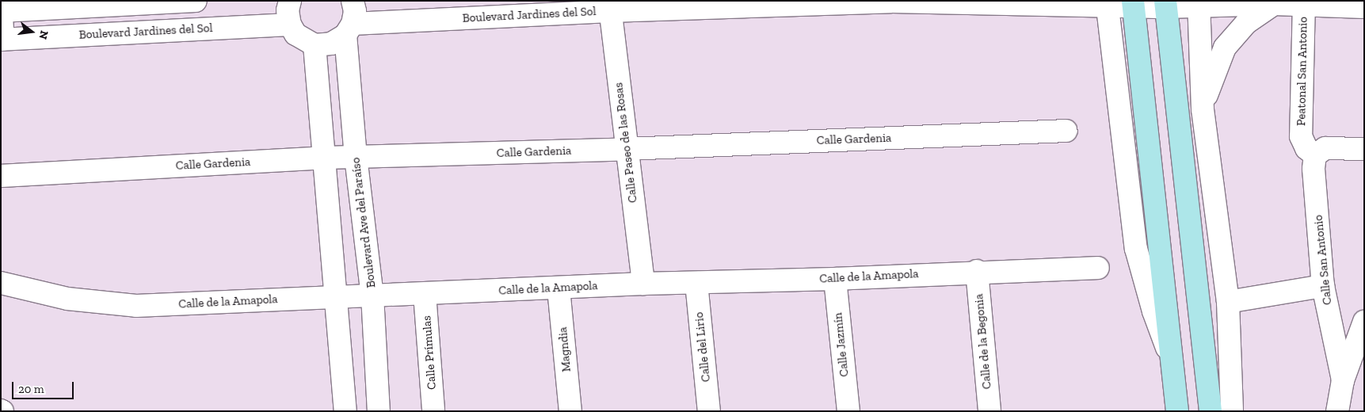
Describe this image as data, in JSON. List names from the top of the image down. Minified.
{"streets":{"street":["Boulevard Jardines del Sol","Peatonal San Antonio","Calle Gardenia","Calle Paseo de las Rosas","Boulevard Ave del Paraíso","Calle San Antonio","Calle de la Amapola","Calle de la Begonia","Calle Jazmín","Calle del Lirio","Magndia","Calle Prímulas"]},"crossings":[["Boulevard Jardines del Sol","Peatonal San Antonio"],["Boulevard Jardines del Sol","Calle Paseo de las Rosas"],["Boulevard Jardines del Sol","Boulevard Ave del Paraíso"],["Peatonal San Antonio","Calle San Antonio"],["Calle Gardenia","Calle Paseo de las Rosas"],["Calle Gardenia","Boulevard Ave del Paraíso"],["Calle Paseo de las Rosas","Calle de la Amapola"],["Boulevard Ave del Paraíso","Calle de la Amapola"],["Calle de la Amapola","Calle de la Begonia"],["Calle de la Amapola","Calle Jazmín"],["Calle de la Amapola","Calle del Lirio"],["Calle de la Amapola","Magndia"],["Calle de la Amapola","Calle Prímulas"]],"scale_bar":"20 m","north":"right"}
